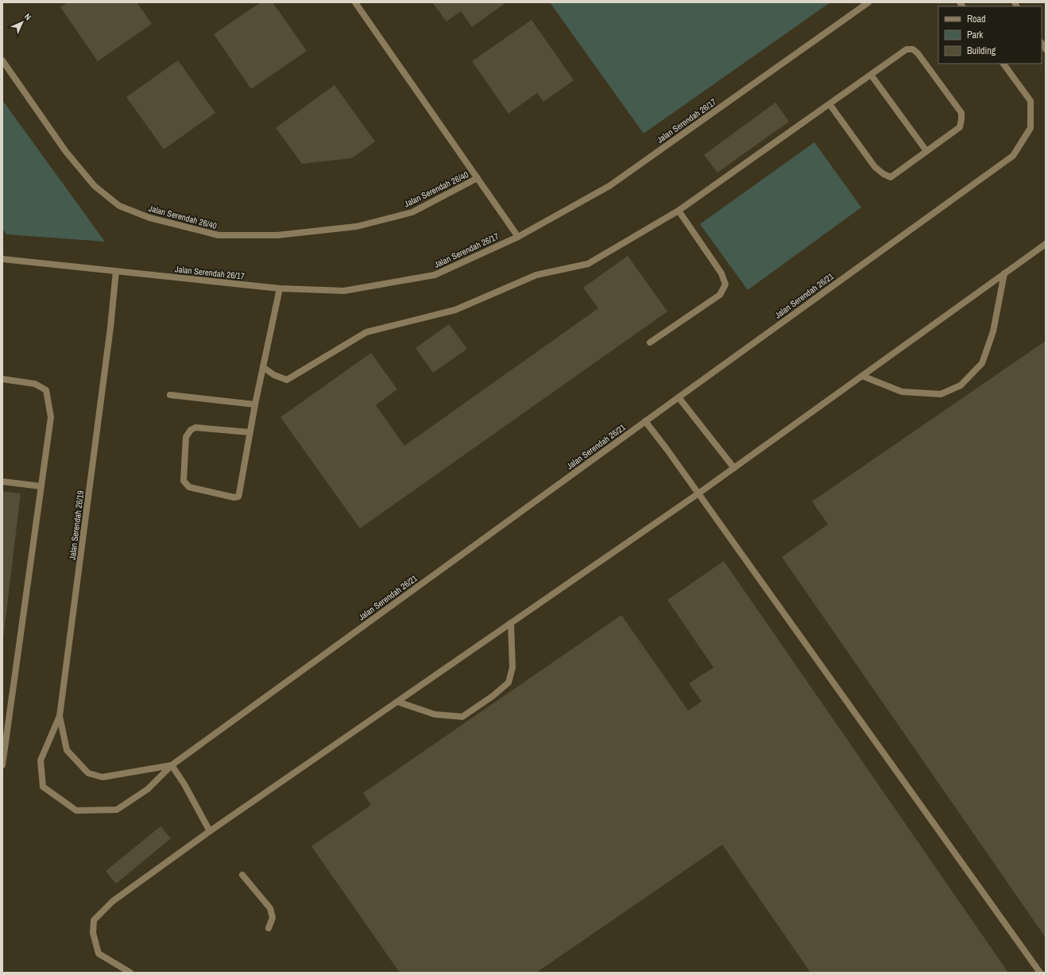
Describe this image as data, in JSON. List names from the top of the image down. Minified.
{"streets":{"street":["Jalan Serendah 26/17","Jalan Serendah 26/40","Jalan Serendah 26/21","Jalan Serendah 26/19"]},"crossings":[["Jalan Serendah 26/17","Jalan Serendah 26/40"],["Jalan Serendah 26/17","Jalan Serendah 26/19"],["Jalan Serendah 26/21","Jalan Serendah 26/19"]],"legend":["Road","Park","Building"],"north":"top right"}
